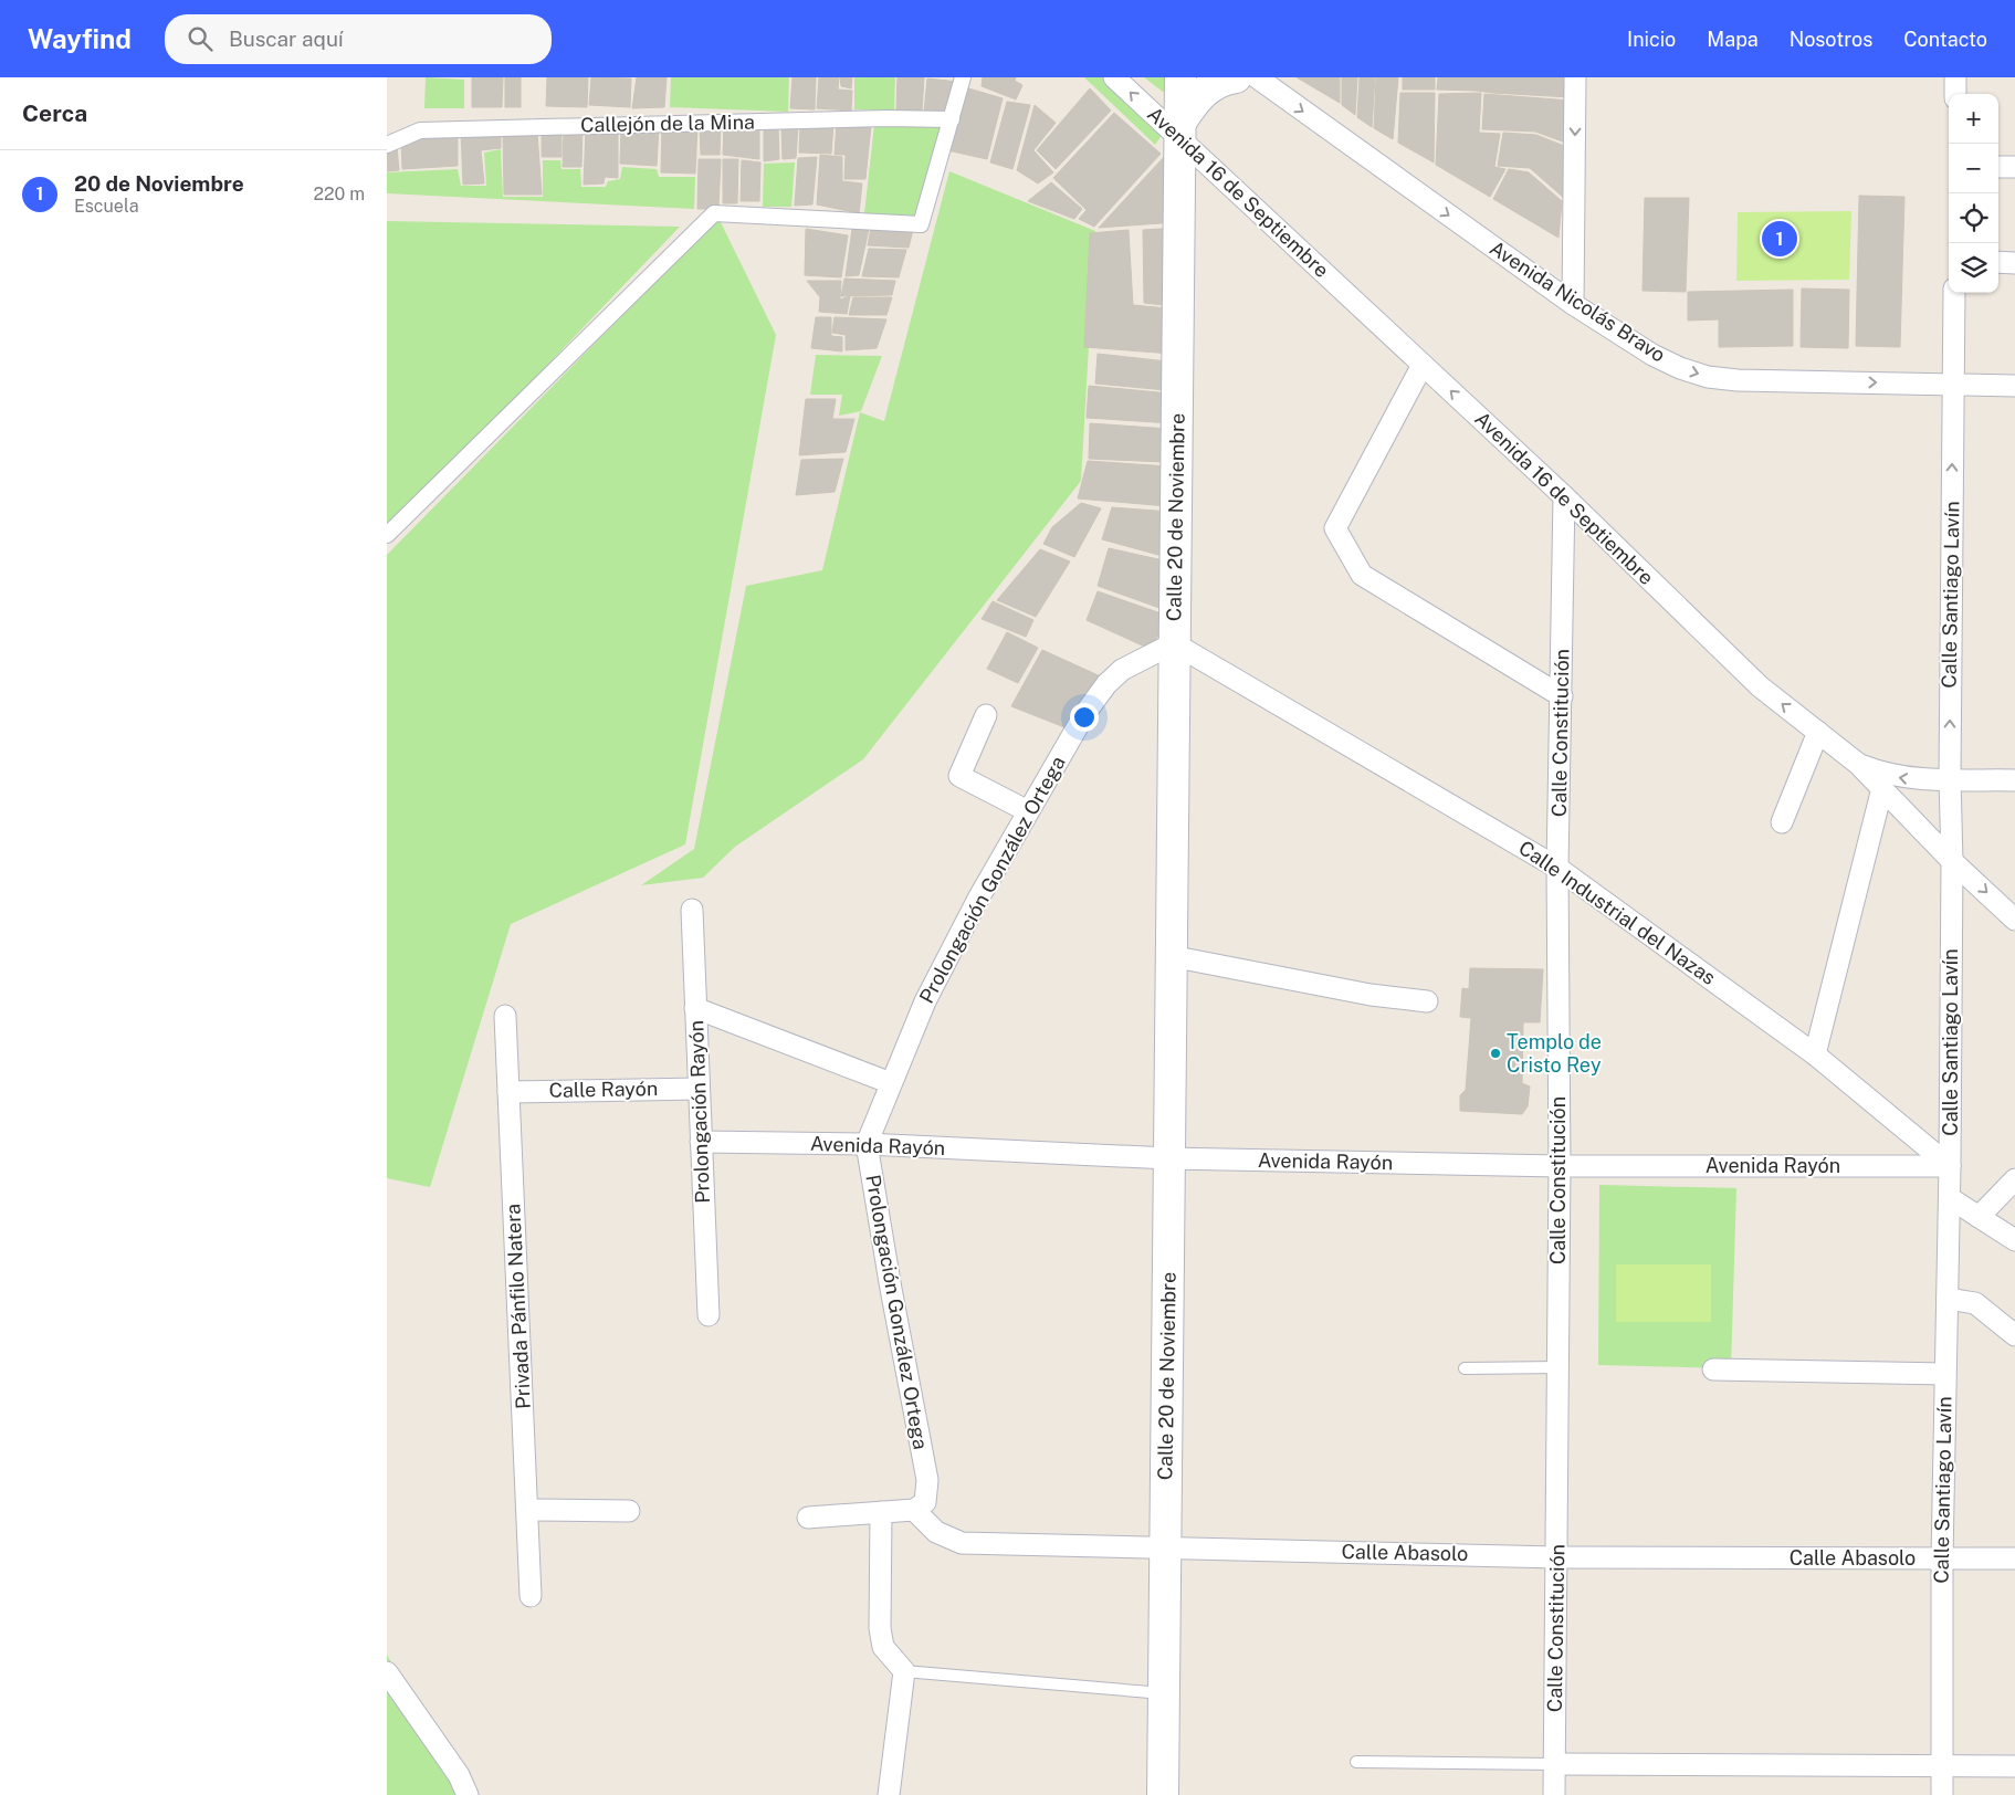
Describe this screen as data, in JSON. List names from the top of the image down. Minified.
{"streets":{"main road":["Calle 20 de Noviembre"],"street":["Callejón de la Mina","Avenida 16 de Septiembre","Avenida Nicolás Bravo","Calle Santiago Lavín","Calle Constitución","Prolongación González Ortega","Calle Industrial del Nazas","Calle Rayón","Prolongación Rayón","Avenida Rayón","Privada Pánfilo Natera","Calle Abasolo"]},"crossings":[["Avenida 16 de Septiembre","Calle 20 de Noviembre"],["Avenida 16 de Septiembre","Calle Santiago Lavín"],["Avenida 16 de Septiembre","Calle Constitución"],["Avenida Nicolás Bravo","Calle Santiago Lavín"],["Calle 20 de Noviembre","Prolongación González Ortega"],["Calle 20 de Noviembre","Calle Industrial del Nazas"],["Calle 20 de Noviembre","Avenida Rayón"],["Calle 20 de Noviembre","Calle Abasolo"],["Calle Santiago Lavín","Calle Industrial del Nazas"],["Calle Santiago Lavín","Avenida Rayón"],["Calle Santiago Lavín","Calle Abasolo"],["Calle Constitución","Calle Industrial del Nazas"],["Calle Constitución","Avenida Rayón"],["Calle Constitución","Calle Abasolo"],["Prolongación González Ortega","Calle Industrial del Nazas"],["Prolongación González Ortega","Avenida Rayón"],["Prolongación González Ortega","Calle Abasolo"],["Calle Industrial del Nazas","Avenida Rayón"],["Calle Rayón","Prolongación Rayón"],["Calle Rayón","Privada Pánfilo Natera"],["Prolongación Rayón","Avenida Rayón"]],"one_way":["Avenida Nicolás Bravo"],"places":["Templo de Cristo Rey"],"page":{"header":"Wayfind","search":"Buscar aquí","nav":["Inicio","Mapa","Nosotros","Contacto"],"heading":"Cerca","map_buttons":["+","−"],"list":[{"mark":"1","name":"20 de Noviembre","note":"Escuela","value":"220 m"}],"pins":"1"}}
